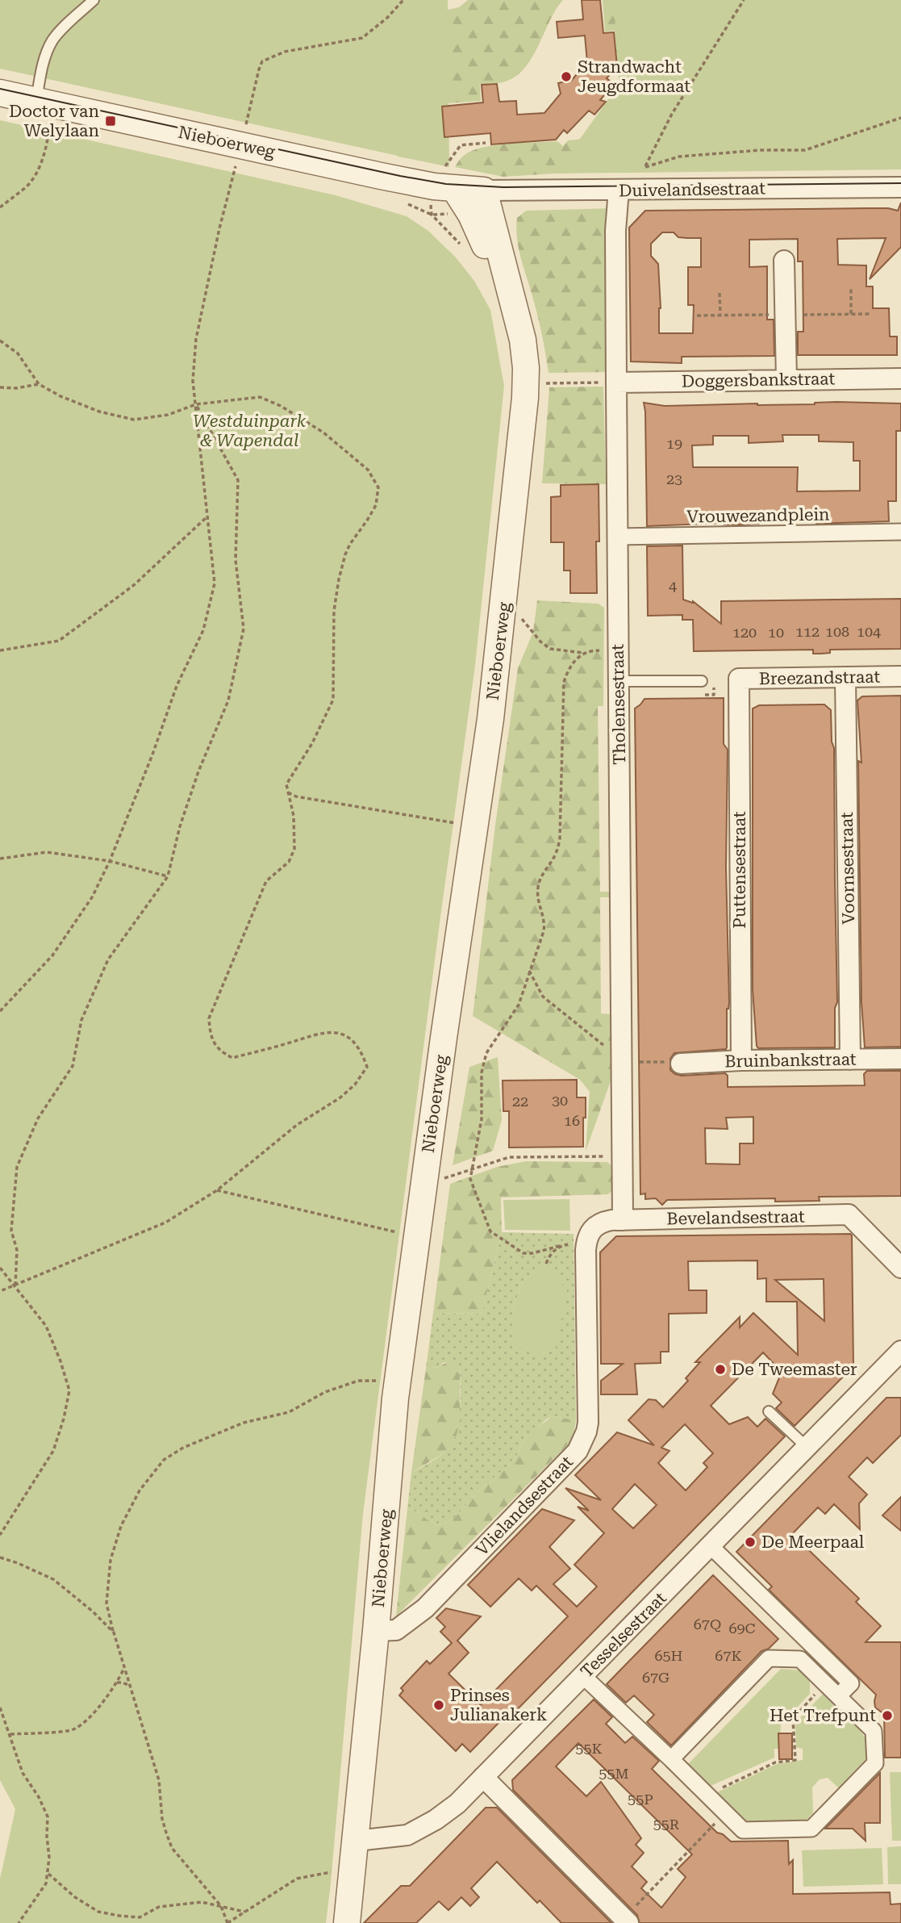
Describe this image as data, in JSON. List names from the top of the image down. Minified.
{"streets":{"street":["Nieboerweg","Duivelandsestraat","Doggersbankstraat","Vrouwezandplein","Breezandstraat","Tholensestraat","Voornsestraat","Puttensestraat","Bruinbankstraat","Bevelandsestraat","Vlielandsestraat","Tesselsestraat"]},"crossings":[["Nieboerweg","Duivelandsestraat"],["Nieboerweg","Vlielandsestraat"],["Nieboerweg","Tesselsestraat"],["Duivelandsestraat","Tholensestraat"],["Doggersbankstraat","Tholensestraat"],["Vrouwezandplein","Tholensestraat"],["Breezandstraat","Voornsestraat"],["Breezandstraat","Puttensestraat"],["Tholensestraat","Bevelandsestraat"],["Voornsestraat","Bruinbankstraat"],["Puttensestraat","Bruinbankstraat"]],"parks":["Westduinpark & Wapendal"],"places":{"other":["Strandwacht Jeugdformaat","De Tweemaster","De Meerpaal","Prinses Julianakerk","Het Trefpunt"],"transit":["Doctor van Welylaan"]},"house_numbers":["19","23","4","112","108","104","120","10","30","22","16","67Q","69C","65H","67K","67G","55K","55M","55P","55R"]}
